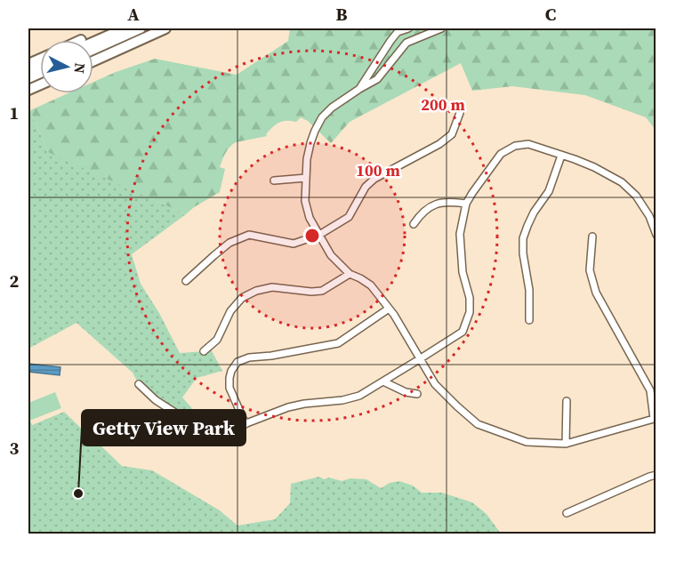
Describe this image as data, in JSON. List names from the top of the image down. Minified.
{"places":["Getty View Park"],"north":"right","grid":{"columns":["A","B","C"],"rows":["1","2","3"]},"rings":["200 m","100 m"]}
